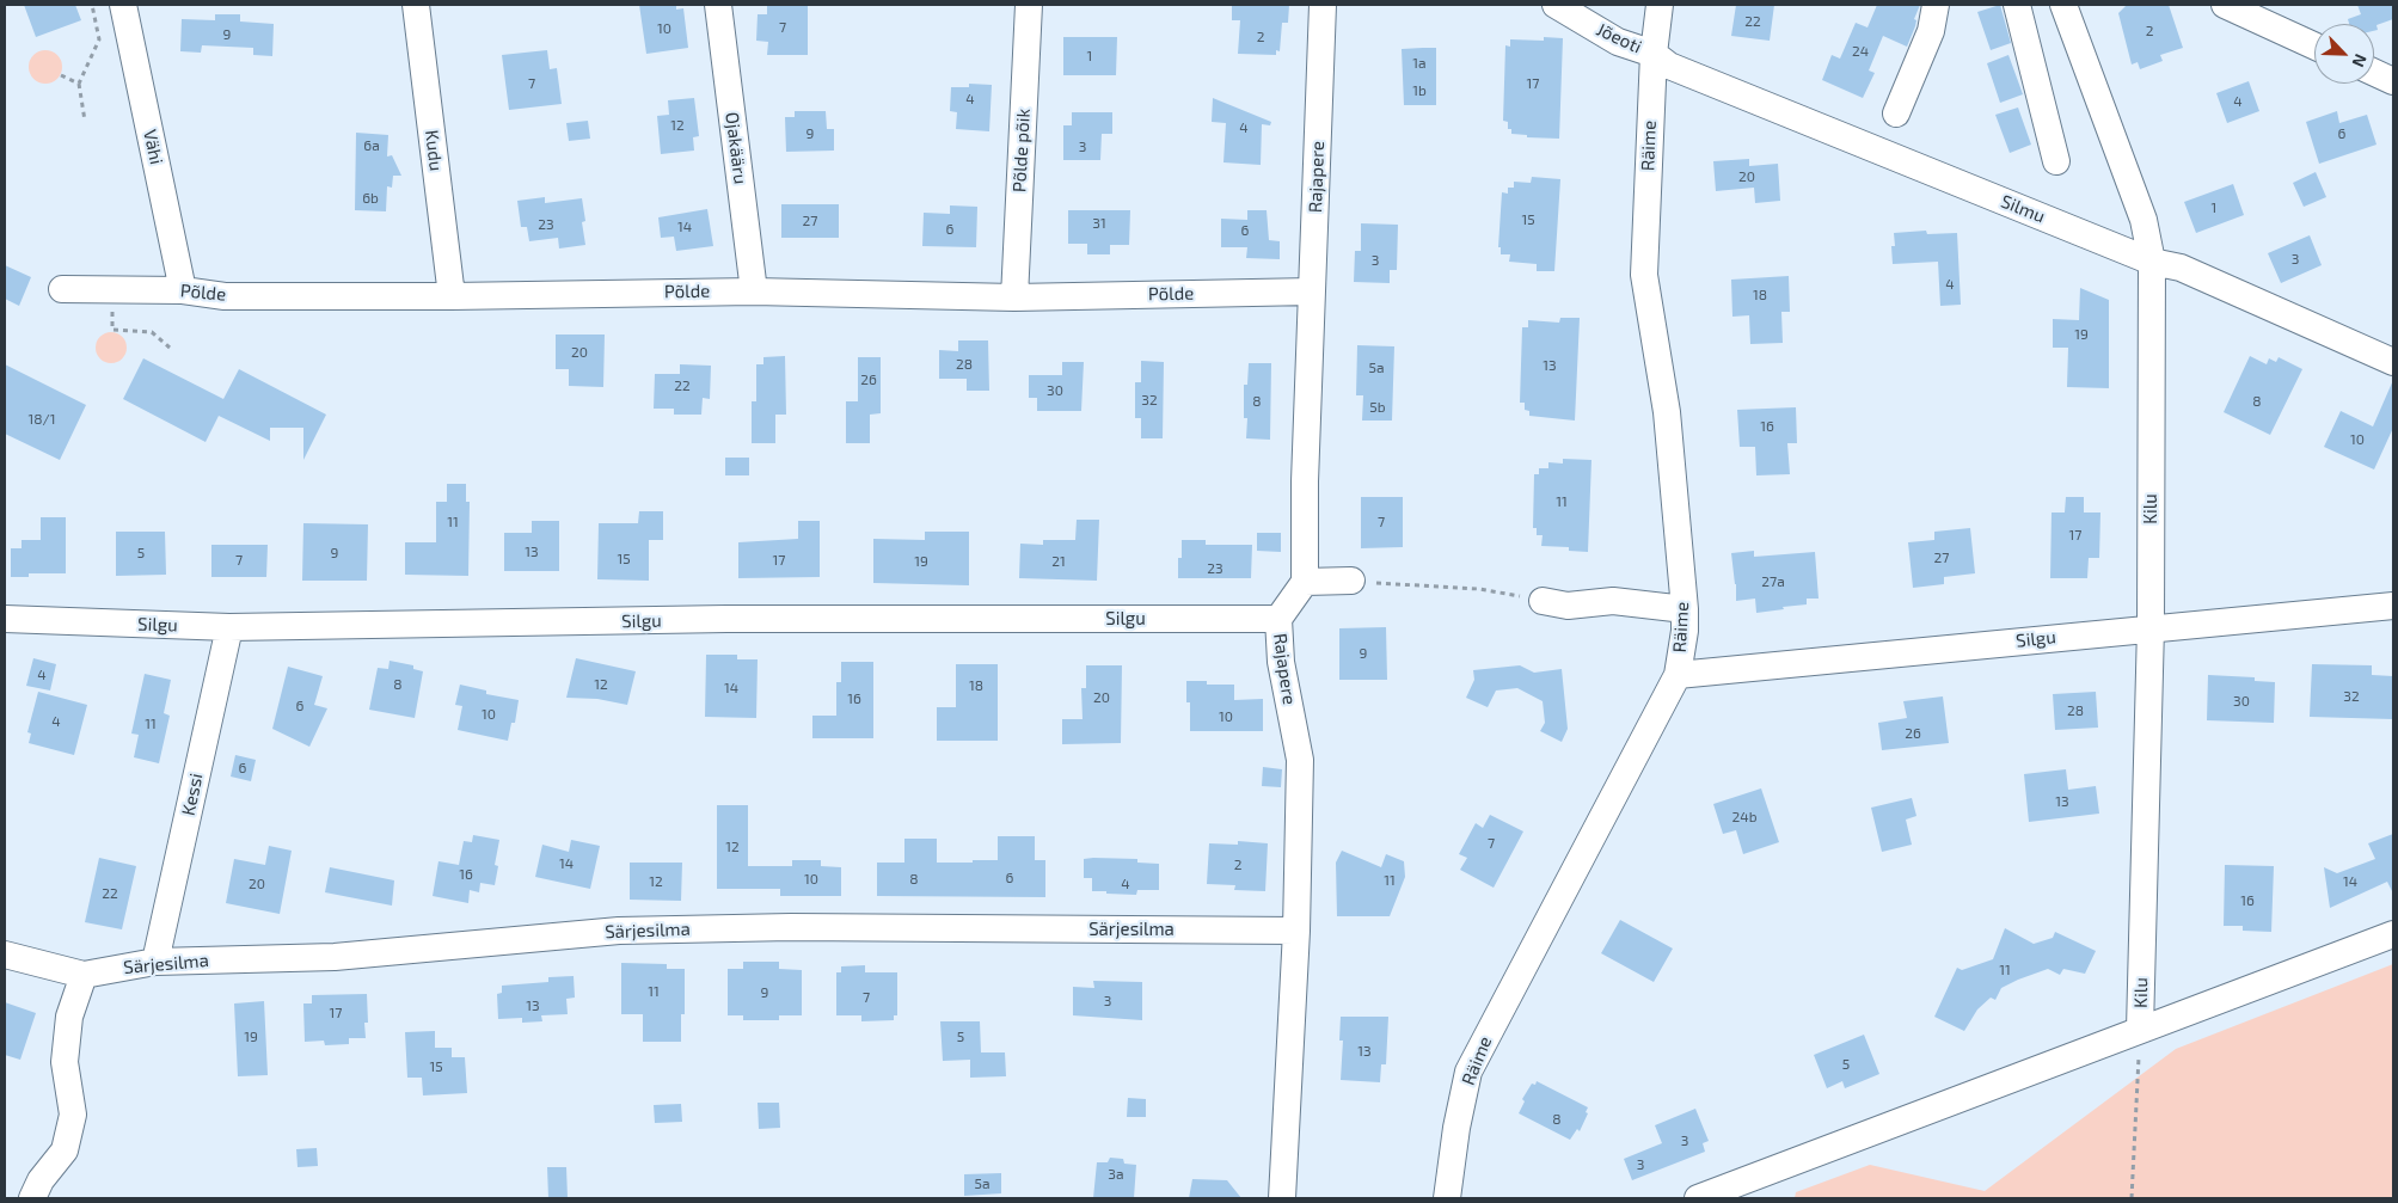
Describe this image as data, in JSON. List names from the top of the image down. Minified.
{"streets":{"street":["Jõeoti","Räime","Vähi","Ojakääru","Kudu","Põlde põik","Rajapere","Silmu","Põlde","Kilu","Silgu","Kessi","Särjesilma"]},"crossings":[["Jõeoti","Räime"],["Jõeoti","Silmu"],["Räime","Silmu"],["Räime","Silgu"],["Vähi","Põlde"],["Ojakääru","Põlde"],["Kudu","Põlde"],["Põlde põik","Põlde"],["Rajapere","Põlde"],["Rajapere","Silgu"],["Rajapere","Särjesilma"],["Silmu","Kilu"],["Kilu","Silgu"],["Silgu","Kessi"],["Kessi","Särjesilma"]],"house_numbers":["22","7","10","2","9","2","24","1","1a","7","17","1b","4","4","12","4","9","6","6a","3","20","6b","1","15","27","31","23","14","6","6","3","3","4","18","19","20","28","13","5a","26","22","30","32","8","8","5b","18/1","16","10","11","11","7","17","13","5","9","27","15","7","17","19","21","23","27a","9","4","8","12","18","14","32","20","16","30","6","28","10","10","4","11","26","6","13","24b","7","12","14","2","16","6","10","8","11","12","14","20","4","22","16","11","11","9","7","3","13","17","19","5","13","5","15","8","3","3","3a","5a"],"north":"bottom right"}
